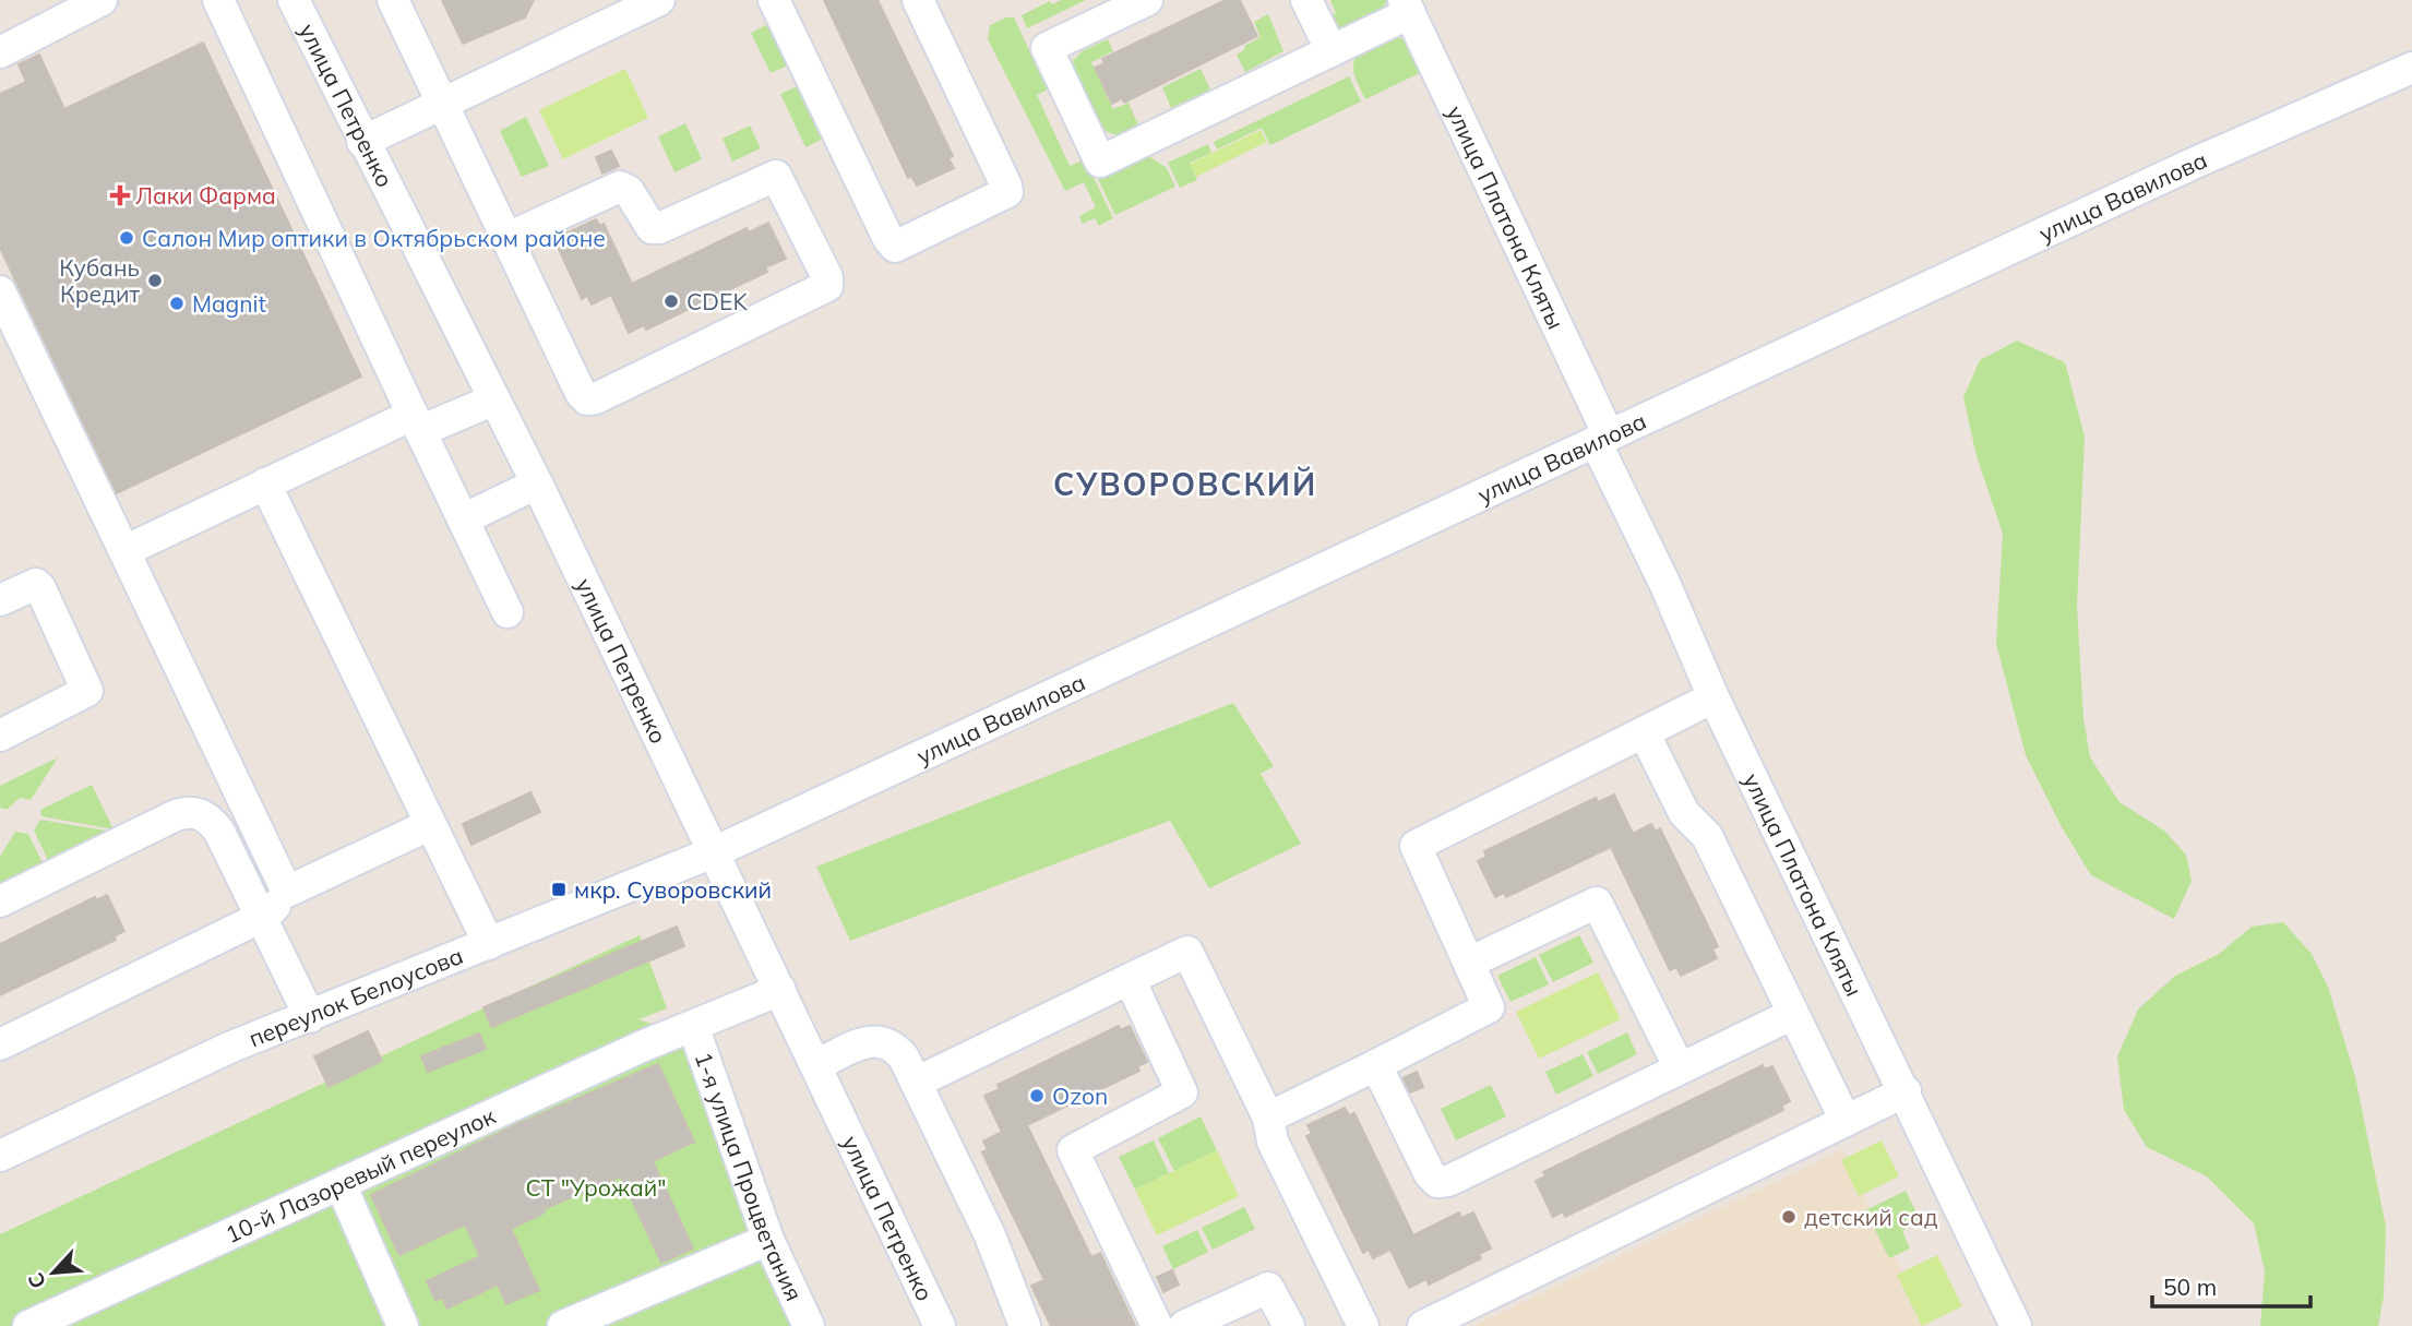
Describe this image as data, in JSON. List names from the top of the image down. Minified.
{"streets":{"street":["улица Петренко","улица Вавилова","улица Платона Кляты","переулок Белоусова","10-й Лазоревый переулок","1-я улица Процветания"]},"crossings":[["улица Петренко","улица Вавилова"],["улица Петренко","переулок Белоусова"],["улица Петренко","10-й Лазоревый переулок"],["улица Вавилова","улица Платона Кляты"],["улица Вавилова","переулок Белоусова"],["10-й Лазоревый переулок","1-я улица Процветания"]],"districts":["СУВОРОВСКИЙ"],"parks":["СТ \"Урожай\""],"places":{"health":["Лаки Фарма"],"other":["Салон Мир оптики в Октябрьском районе","Кубань Кредит","CDEK","Magnit","Ozon","детский сад"],"transit":["мкр. Суворовский"]},"scale_bar":"50 m","north":"bottom left"}
